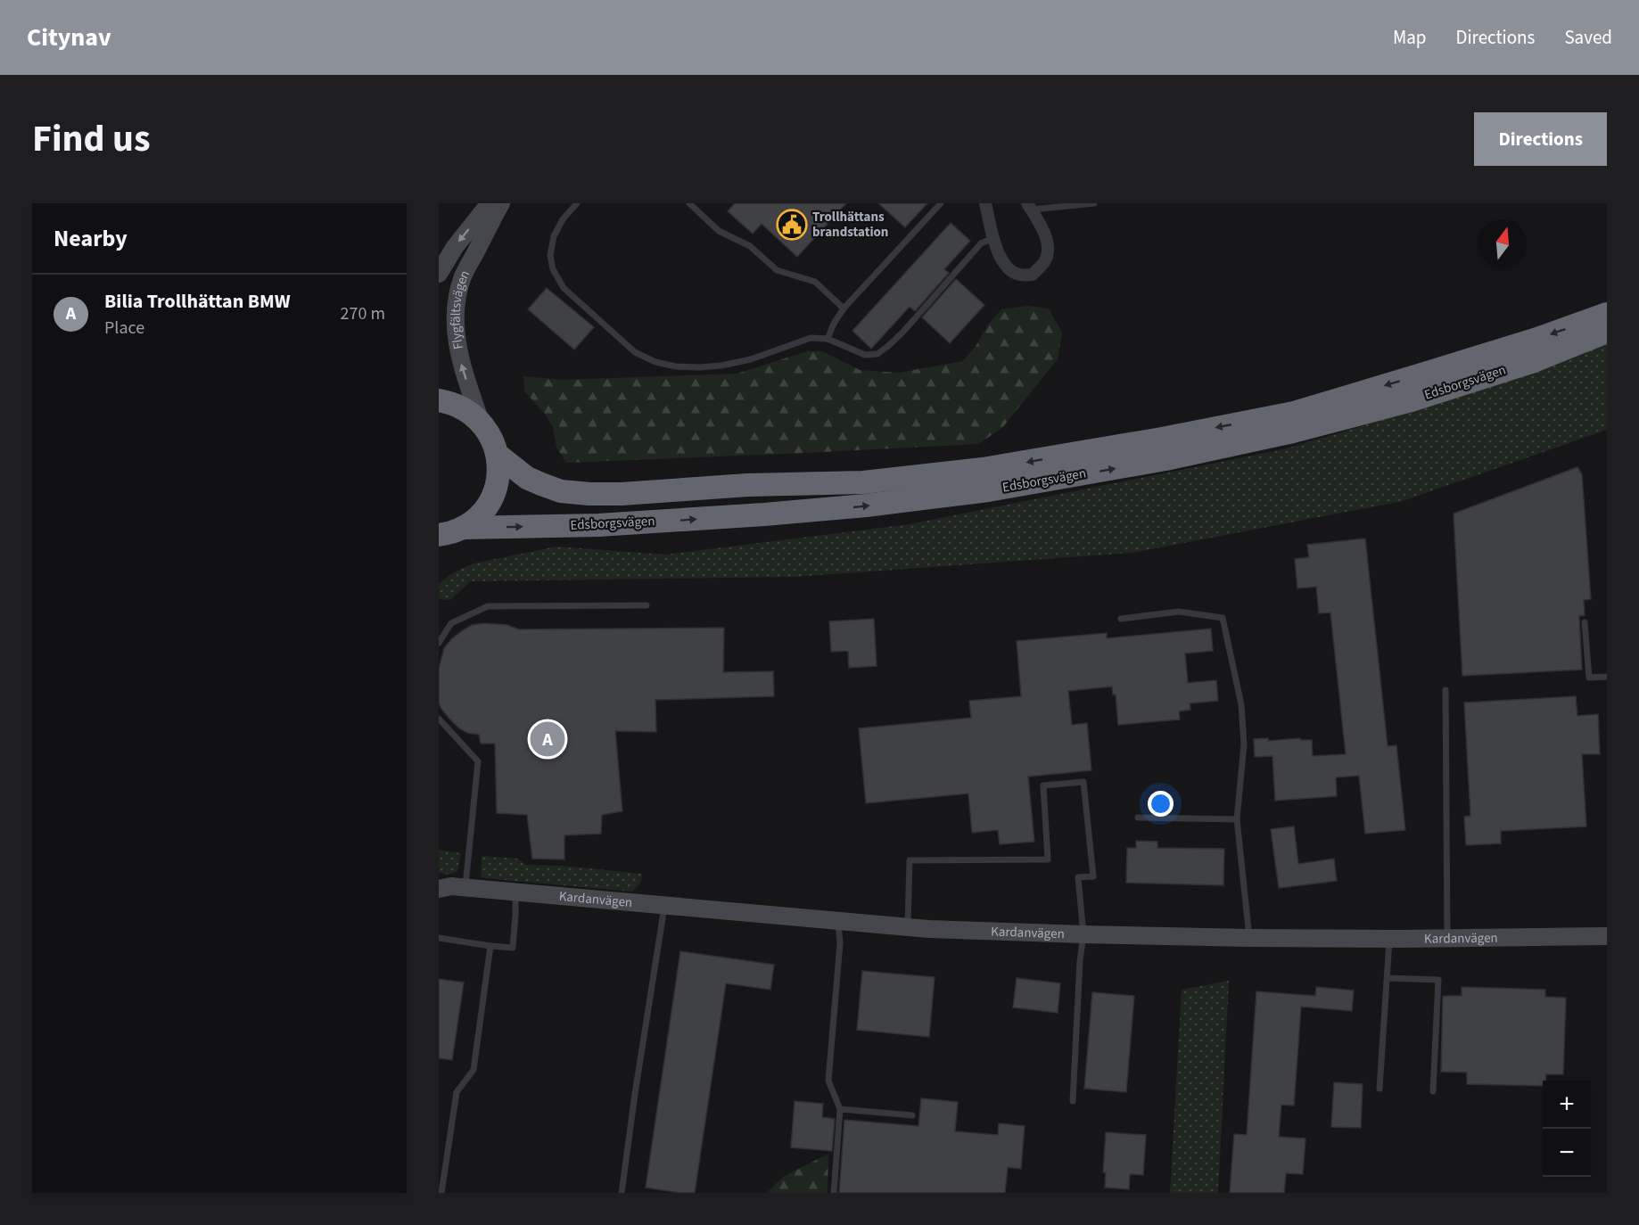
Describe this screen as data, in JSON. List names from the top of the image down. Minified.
{"streets":{"highway":["Edsborgsvägen"],"street":["Flygfältsvägen","Kardanvägen"]},"places":{"public building":["Trollhättans brandstation"]},"north":"top","page":{"header":"Citynav","nav":["Map","Directions","Saved"],"title":"Find us","buttons":"Directions","heading":"Nearby","list":[{"mark":"A","name":"Bilia Trollhättan BMW","note":"Place","value":"270 m"}],"pins":"A","map_buttons":["+","−"]}}
